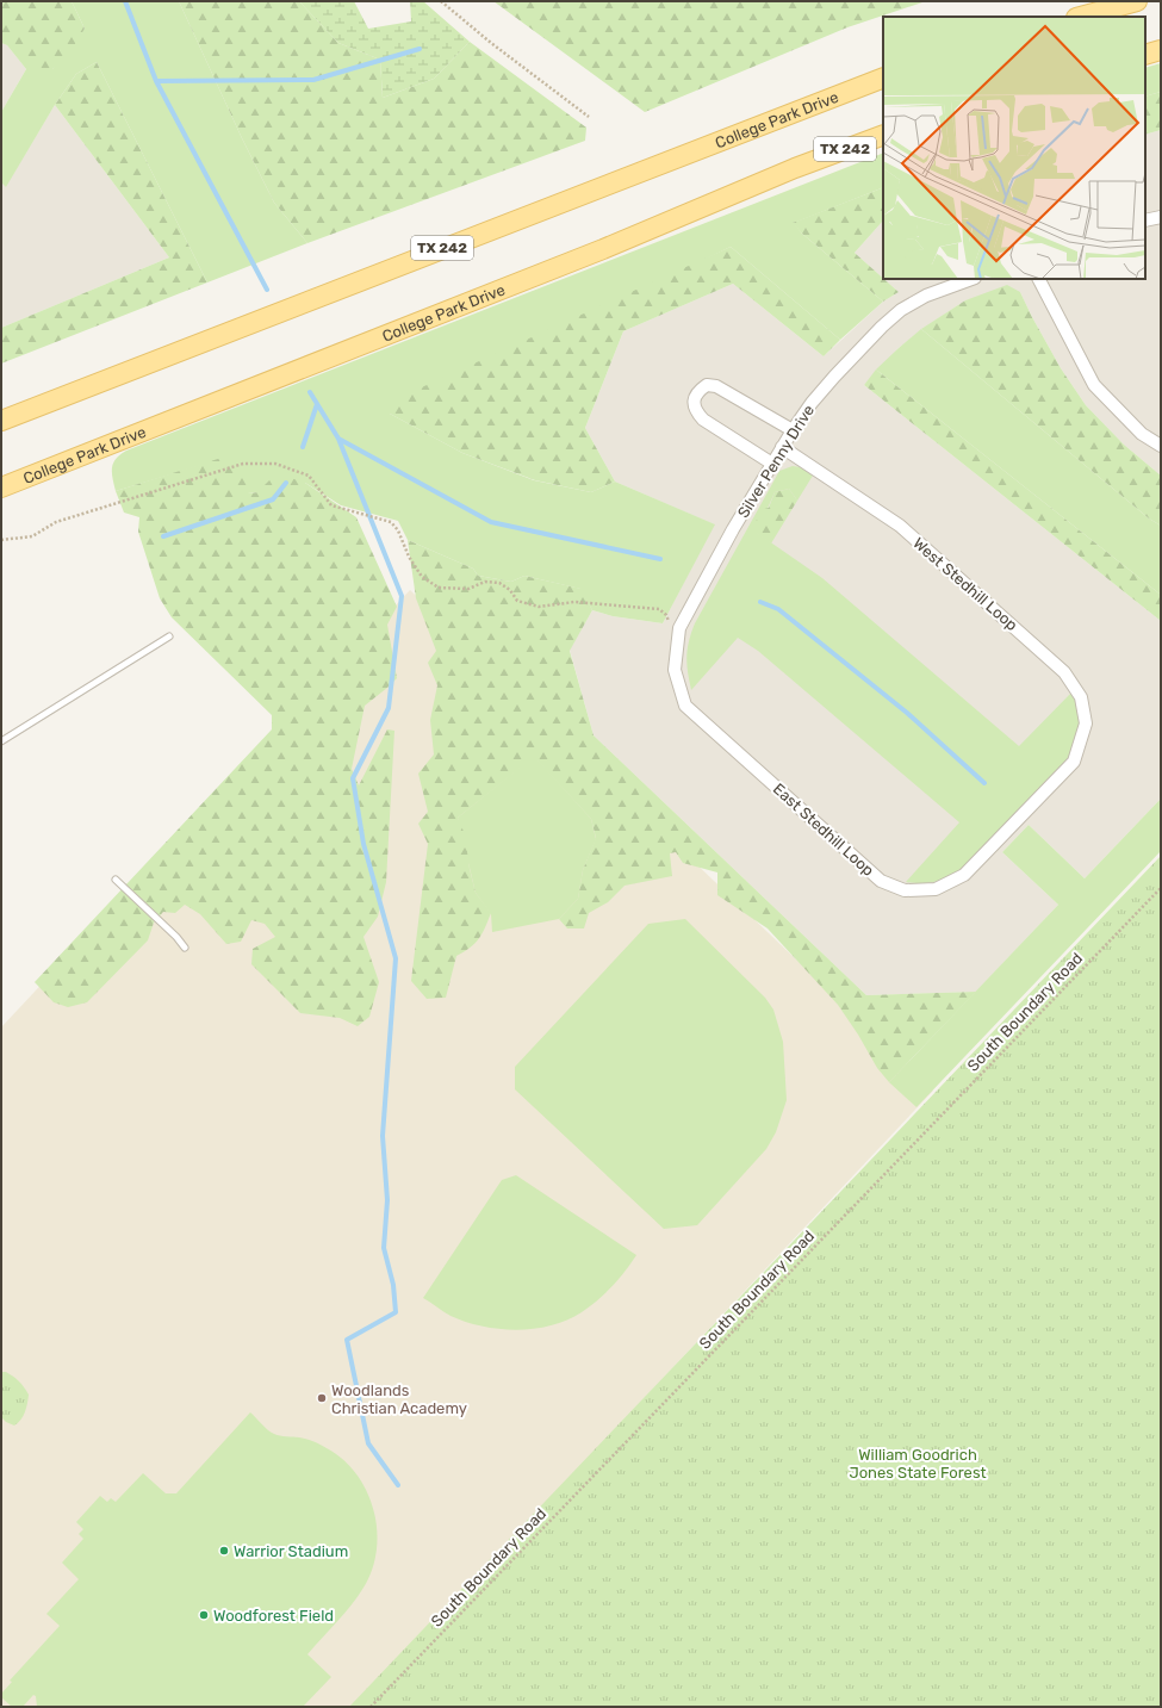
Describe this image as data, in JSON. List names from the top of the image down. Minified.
{"streets":{"main road":["College Park Drive","TX 242"],"street":["Silver Penny Drive","West Stedhill Loop","East Stedhill Loop"],"path":["South Boundary Road"]},"crossings":[["Silver Penny Drive","West Stedhill Loop"],["Silver Penny Drive","East Stedhill Loop"],["West Stedhill Loop","East Stedhill Loop"]],"parks":["William Goodrich Jones State Forest"],"places":["Woodlands Christian Academy","Warrior Stadium","Woodforest Field"]}
